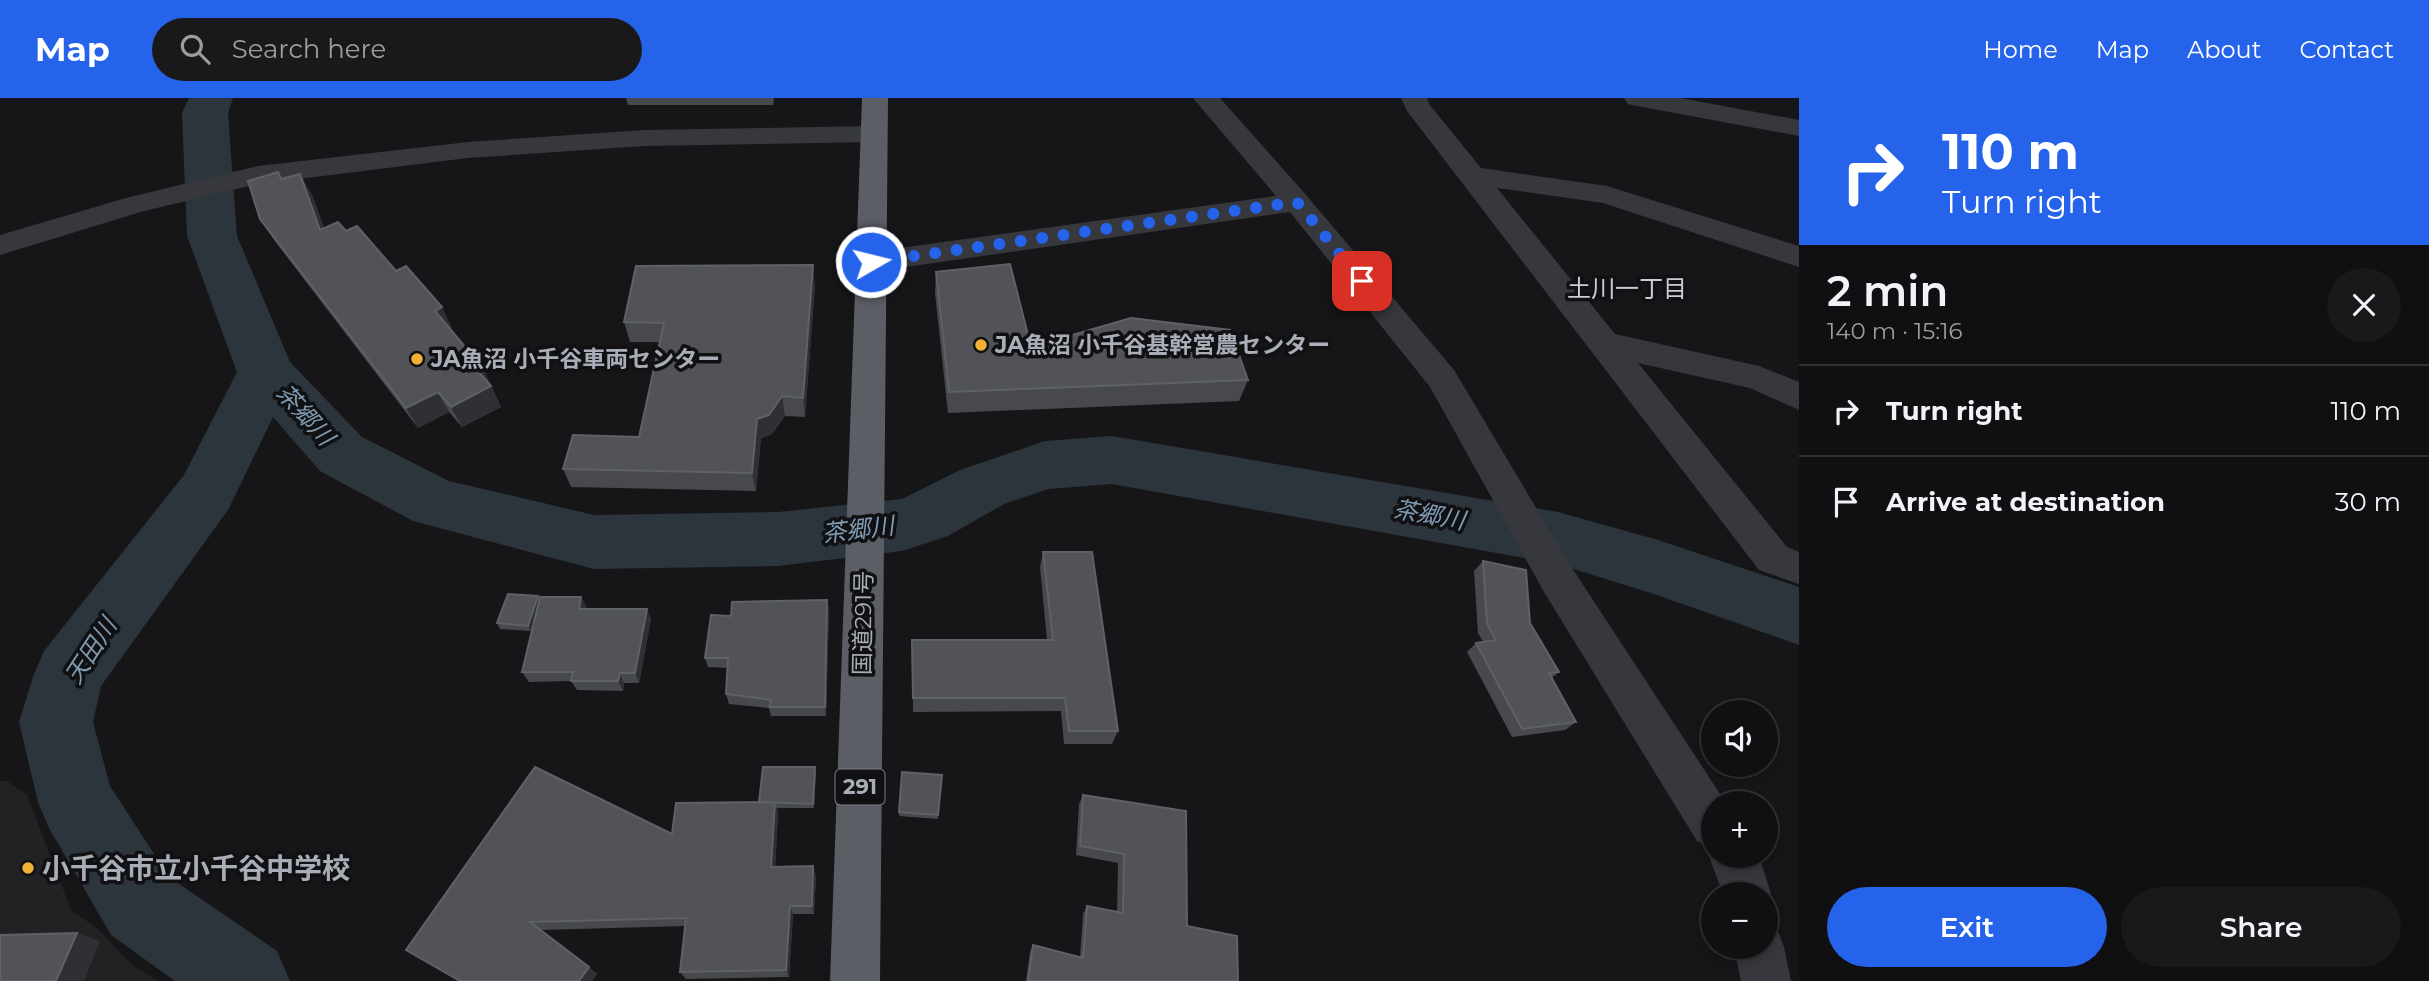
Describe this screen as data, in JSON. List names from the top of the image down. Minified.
{"streets":{"highway":["国道291号","291"]},"districts":["土川一丁目"],"water":["茶郷川","天田川"],"places":["JA魚沼 小千谷基幹営農センター","JA魚沼 小千谷車両センター","小千谷市立小千谷中学校"],"page":{"header":"Map","search":"Search here","nav":["Home","Map","About","Contact"],"turn":["110 m","Turn right"],"heading":["2 min","140 m · 15:16"],"list":[{"name":"Turn right","value":"110 m"},{"name":"Arrive at destination","value":"30 m"}],"map_buttons":["+","−"],"buttons":["Exit","Share"]}}
